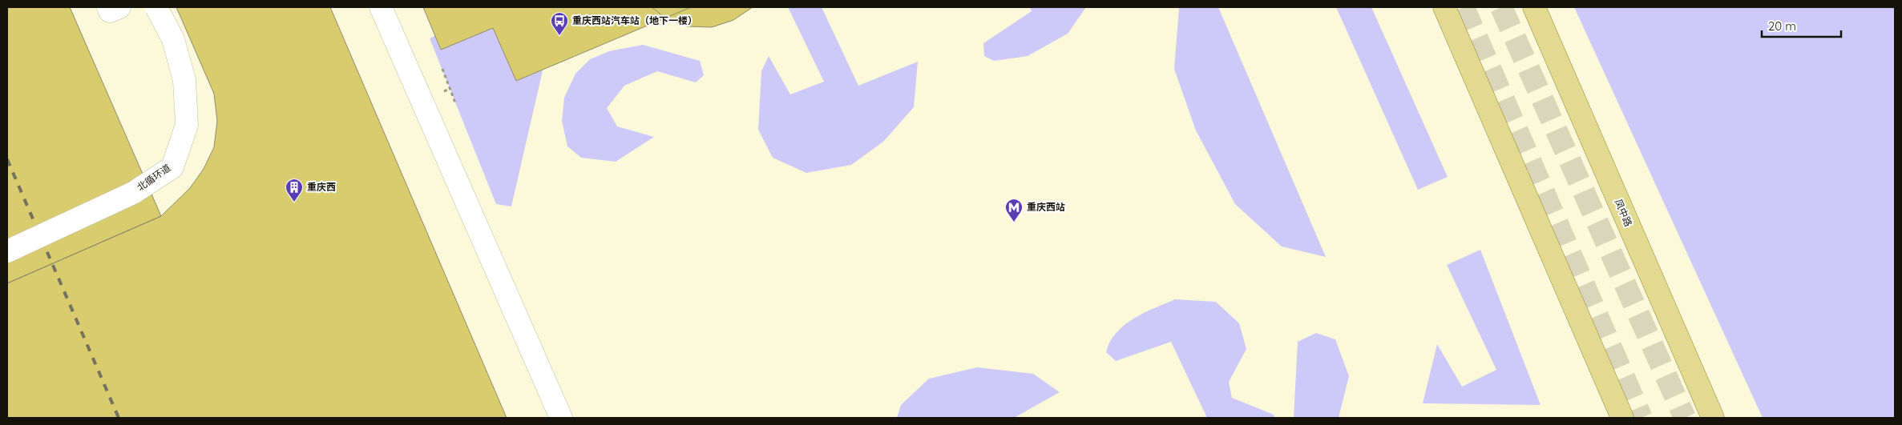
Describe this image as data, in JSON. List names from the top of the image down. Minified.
{"streets":{"main road":["凤中路"],"street":["北循环道"]},"places":{"bus stop":["重庆西站汽车站（地下一楼）"],"building":["重庆西"],"metro station":["重庆西站"]},"scale_bar":"20 m"}
